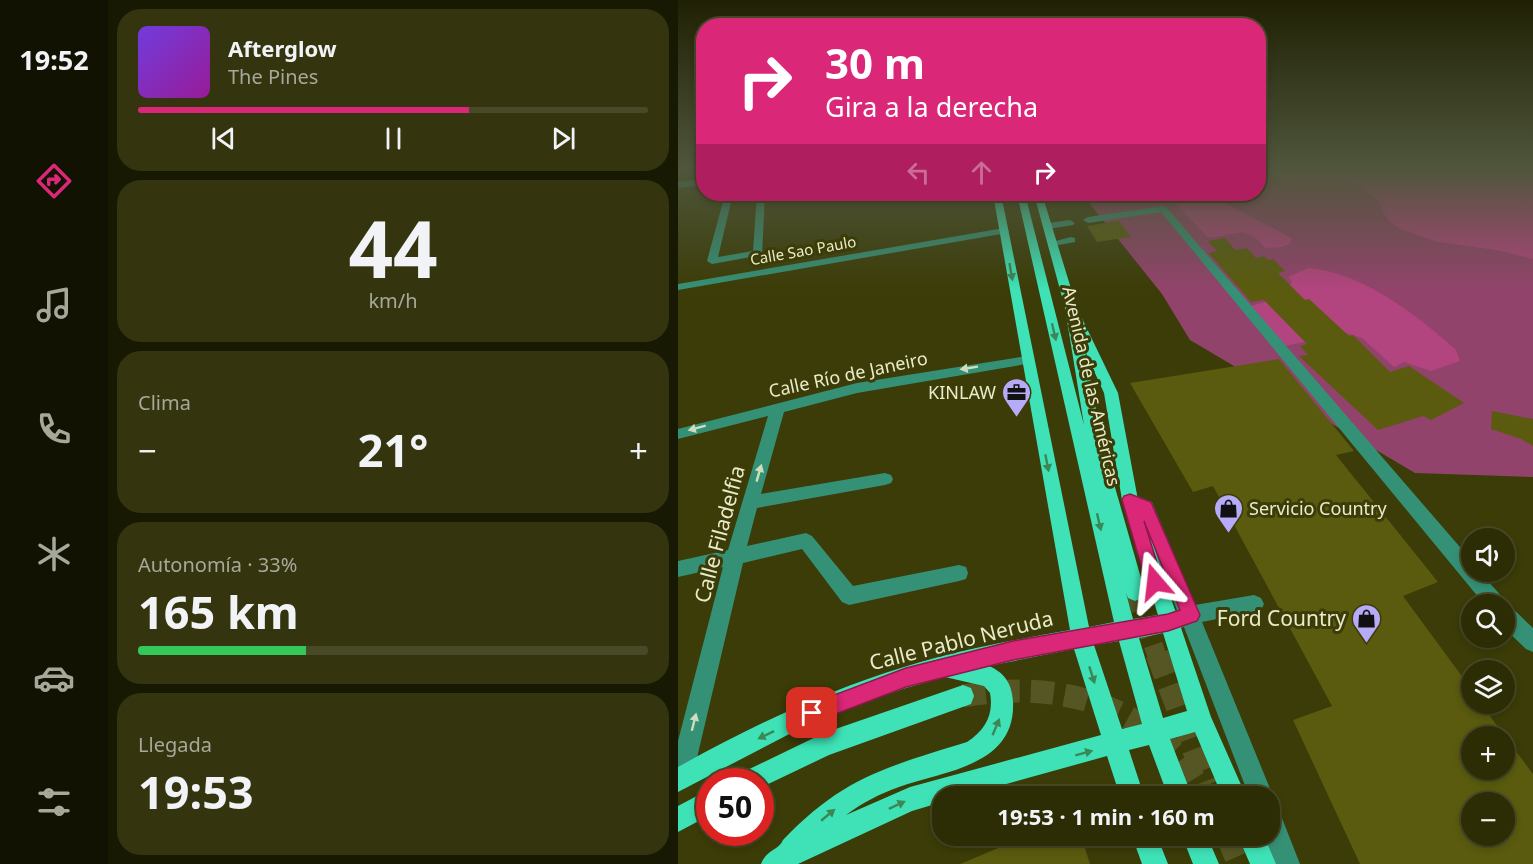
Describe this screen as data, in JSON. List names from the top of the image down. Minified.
{"streets":{"main road":["Avenida de las Américas","Calle Pablo Neruda"],"street":["Calle Sao Paulo","Calle Río de Janeiro","Calle Filadelfia"]},"crossings":[["Calle Río de Janeiro","Calle Filadelfia"],["Avenida de las Américas","Calle Pablo Neruda"],["Calle Filadelfia","Calle Pablo Neruda"]],"one_way":["Calle Filadelfia"],"places":{"office":["KINLAW"],"shop":["Servicio Country","Ford Country"]},"page":{"tabs":"19:52","turn":["30 m","Gira a la derecha"],"song":["Afterglow","The Pines"],"tile":[["44","km/h"],"Clima",["Autonomía · 33%","165 km"],["Llegada","19:53"]],"heat":["−","21°","+"],"map_buttons":["+","−"],"limit":"50","trip":"19:53 · 1 min · 160 m"}}
